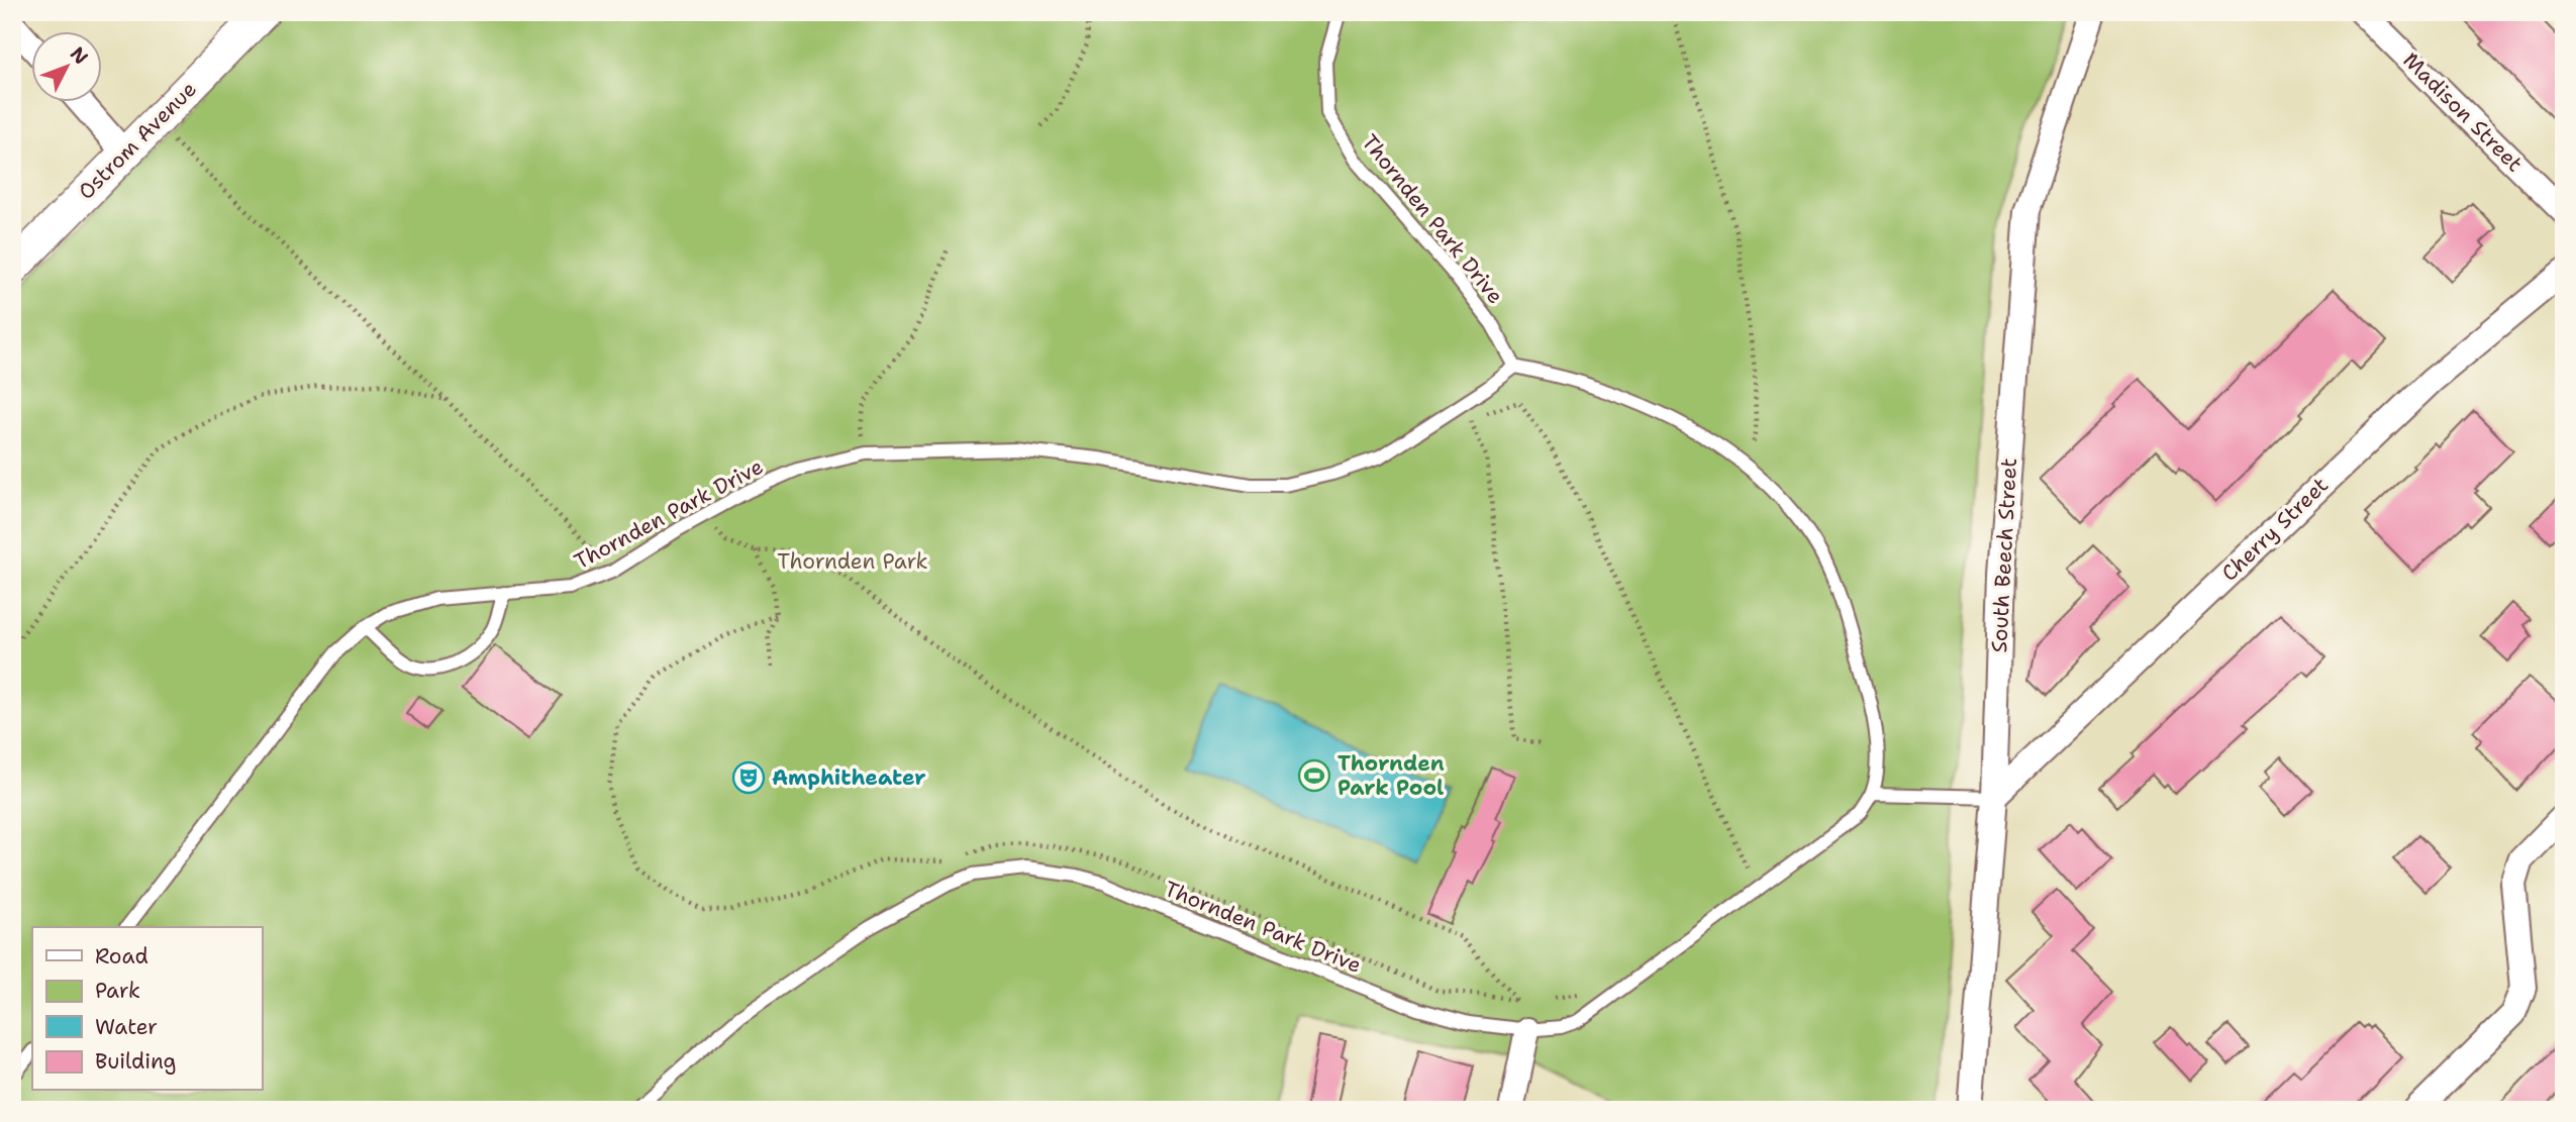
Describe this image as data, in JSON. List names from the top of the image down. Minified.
{"streets":{"street":["Madison Street","Ostrom Avenue","Cherry Street","South Beech Street"],"lane":["Thornden Park Drive"]},"crossings":[["Cherry Street","South Beech Street"]],"parks":["Thornden Park"],"places":{"sports":["Thornden Park Pool"],"theatre":["Amphitheater"]},"legend":["Road","Park","Water","Building"],"north":"top right"}
